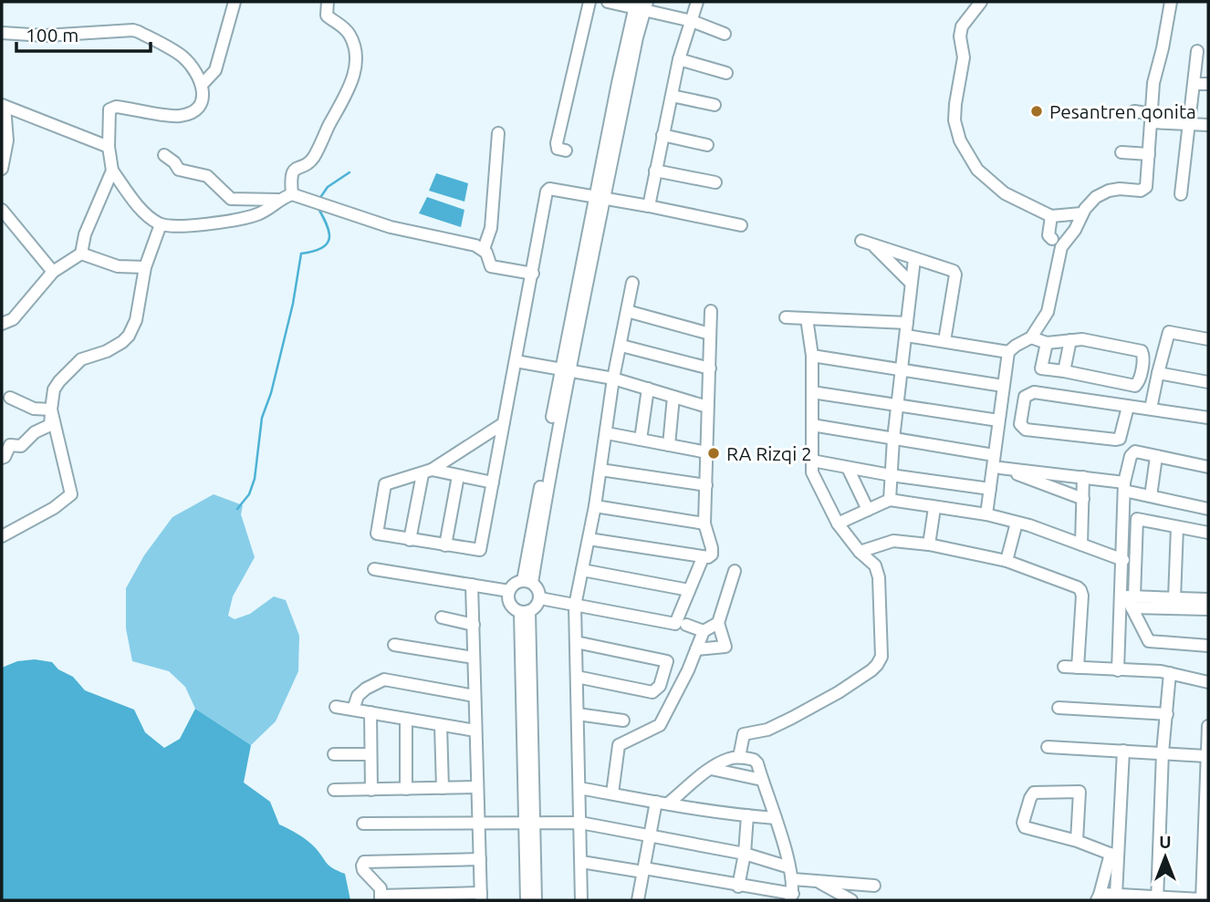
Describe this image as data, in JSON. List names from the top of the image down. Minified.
{"places":["Pesantren qonita","RA Rizqi 2"],"scale_bar":"100 m","north":"top"}
